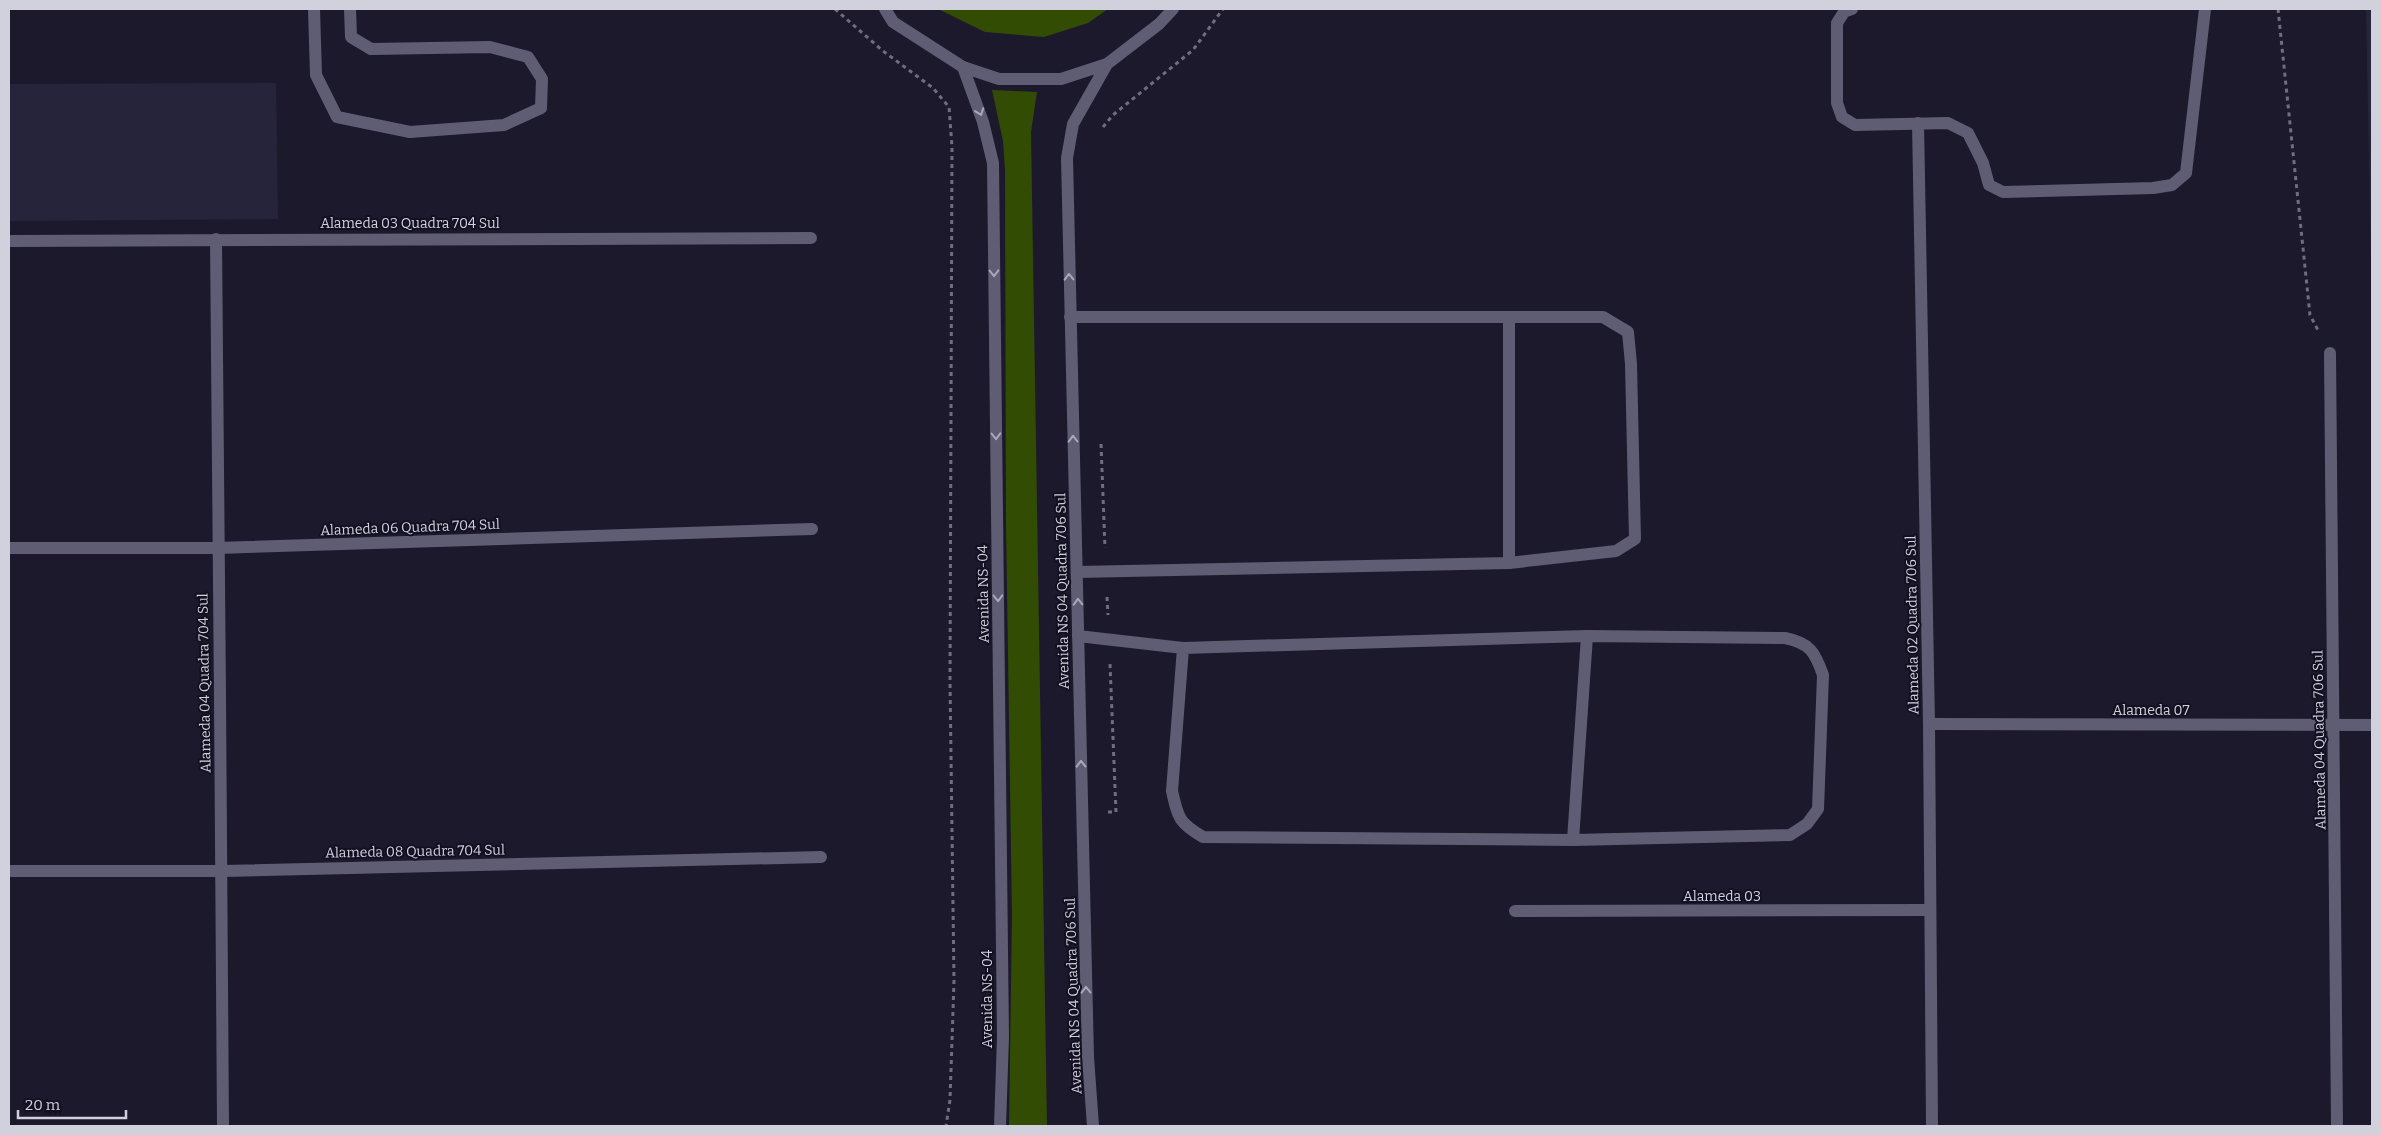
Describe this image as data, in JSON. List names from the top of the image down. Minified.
{"streets":{"street":["Alameda 03 Quadra 704 Sul","Alameda 06 Quadra 704 Sul","Avenida NS 04 Quadra 706 Sul","Avenida NS-04","Alameda 02 Quadra 706 Sul","Alameda 04 Quadra 704 Sul","Alameda 07","Alameda 04 Quadra 706 Sul","Alameda 08 Quadra 704 Sul","Alameda 03"]},"crossings":[["Alameda 03 Quadra 704 Sul","Alameda 04 Quadra 704 Sul"],["Alameda 06 Quadra 704 Sul","Alameda 04 Quadra 704 Sul"],["Alameda 02 Quadra 706 Sul","Alameda 07"],["Alameda 02 Quadra 706 Sul","Alameda 03"],["Alameda 04 Quadra 704 Sul","Alameda 08 Quadra 704 Sul"],["Alameda 07","Alameda 04 Quadra 706 Sul"]],"one_way":["Avenida NS 04 Quadra 706 Sul","Avenida NS-04"],"scale_bar":"20 m"}
